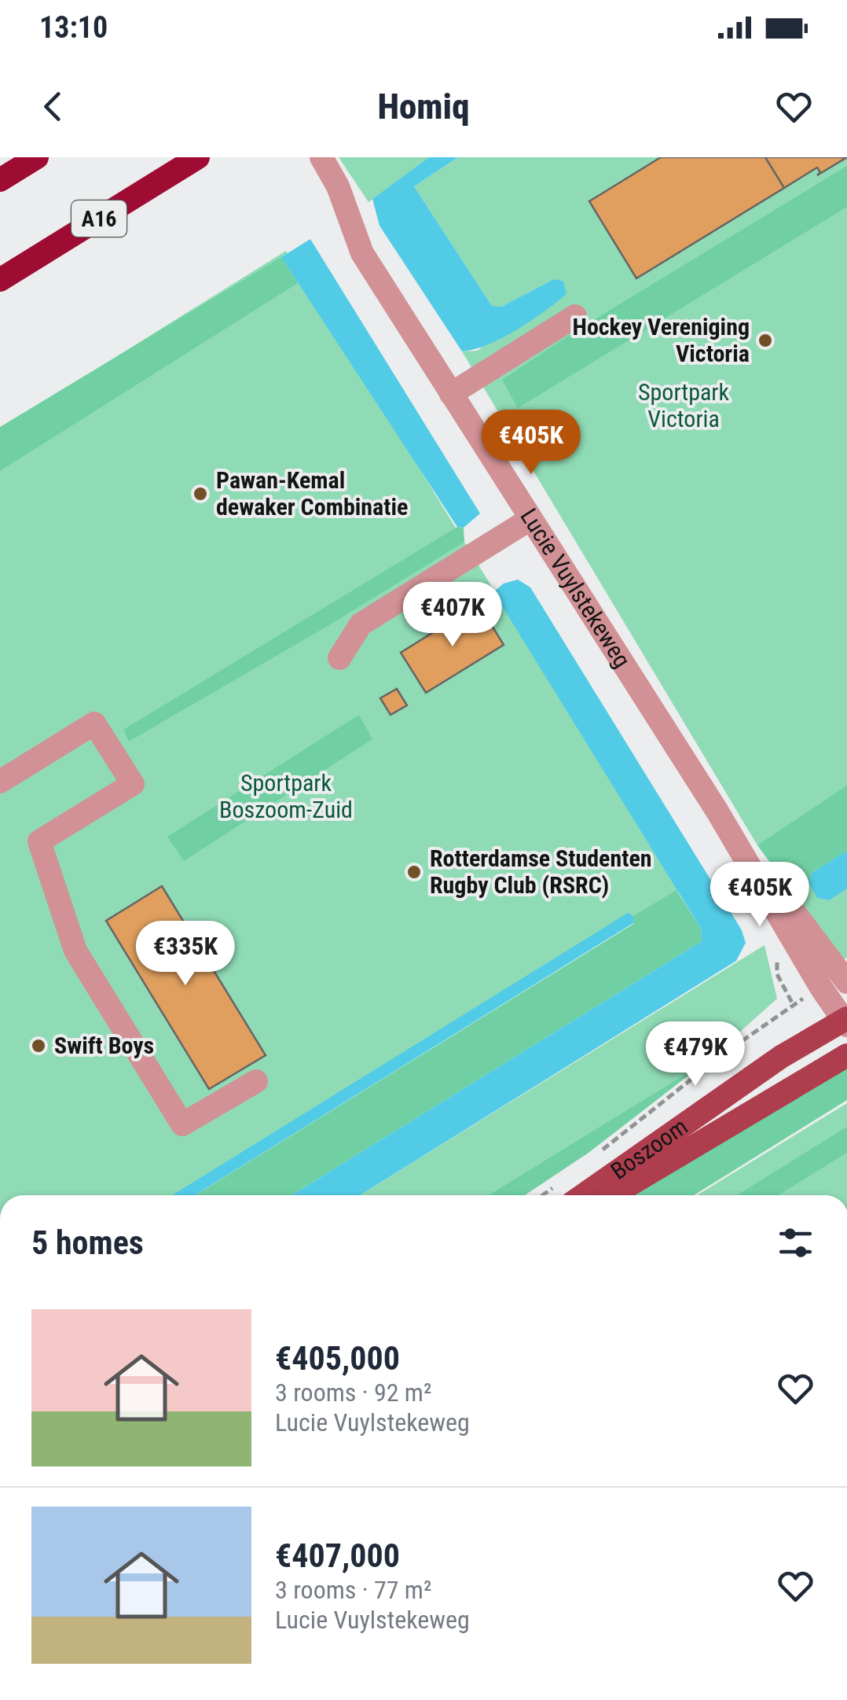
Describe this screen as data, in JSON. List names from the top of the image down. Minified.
{"streets":{"highway":["A16"],"main road":["Boszoom"],"street":["Lucie Vuylstekeweg"]},"crossings":[["Lucie Vuylstekeweg","Boszoom"]],"parks":["Sportpark Victoria","Sportpark Boszoom-Zuid"],"places":["Hockey Vereniging Victoria","Pawan-Kemal dewaker Combinatie","Rotterdamse Studenten Rugby Club (RSRC)","Swift Boys"],"page":{"status":"13:10","header":"Homiq","price":["€405K","€407K","€405K","€335K","€479K"],"heading":"5 homes","list":[{"name":"€405,000","note":"3 rooms · 92 m² · Lucie Vuylstekeweg"},{"name":"€407,000","note":"3 rooms · 77 m² · Lucie Vuylstekeweg"}]}}
